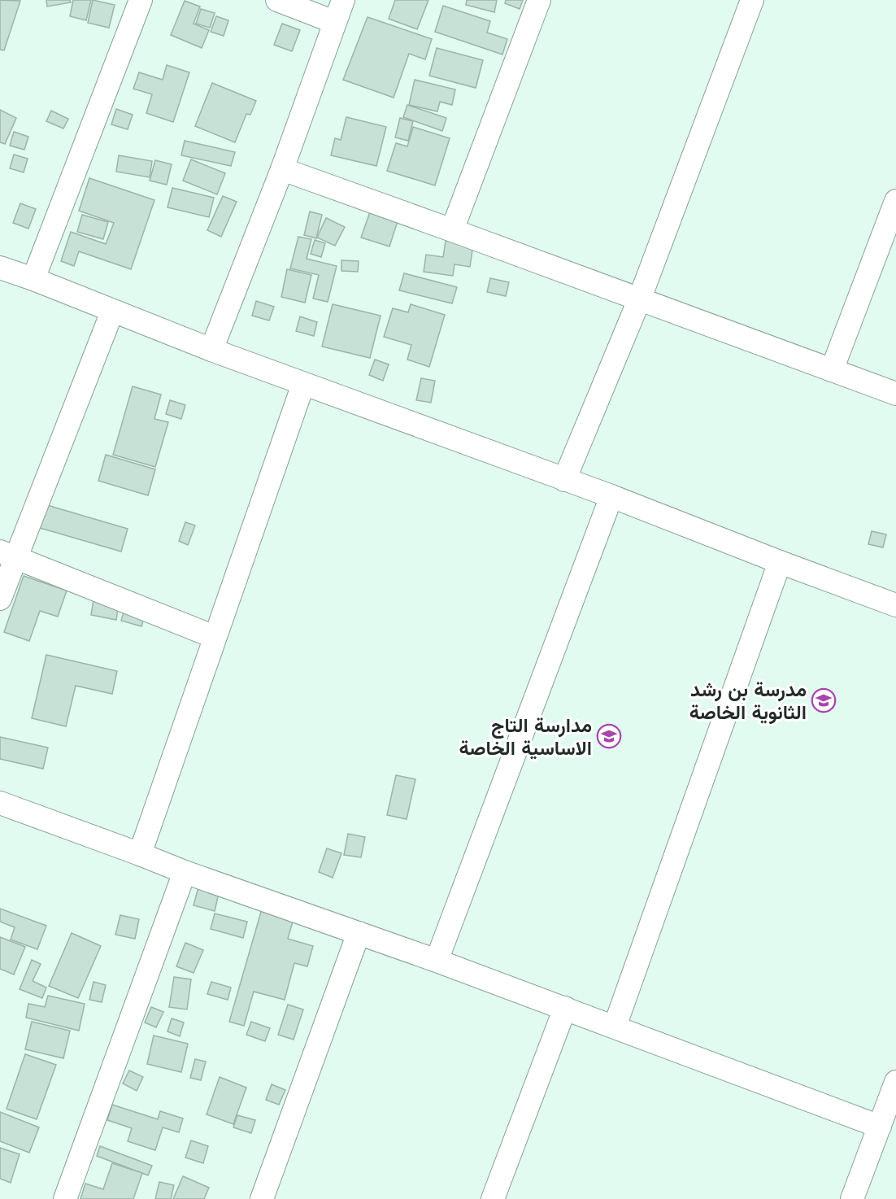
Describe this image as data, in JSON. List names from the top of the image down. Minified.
{"places":{"school or university":["مدرسة بن رشد الثانوية الخاصة","مدارسة التاج الاساسية الخاصة"]}}
